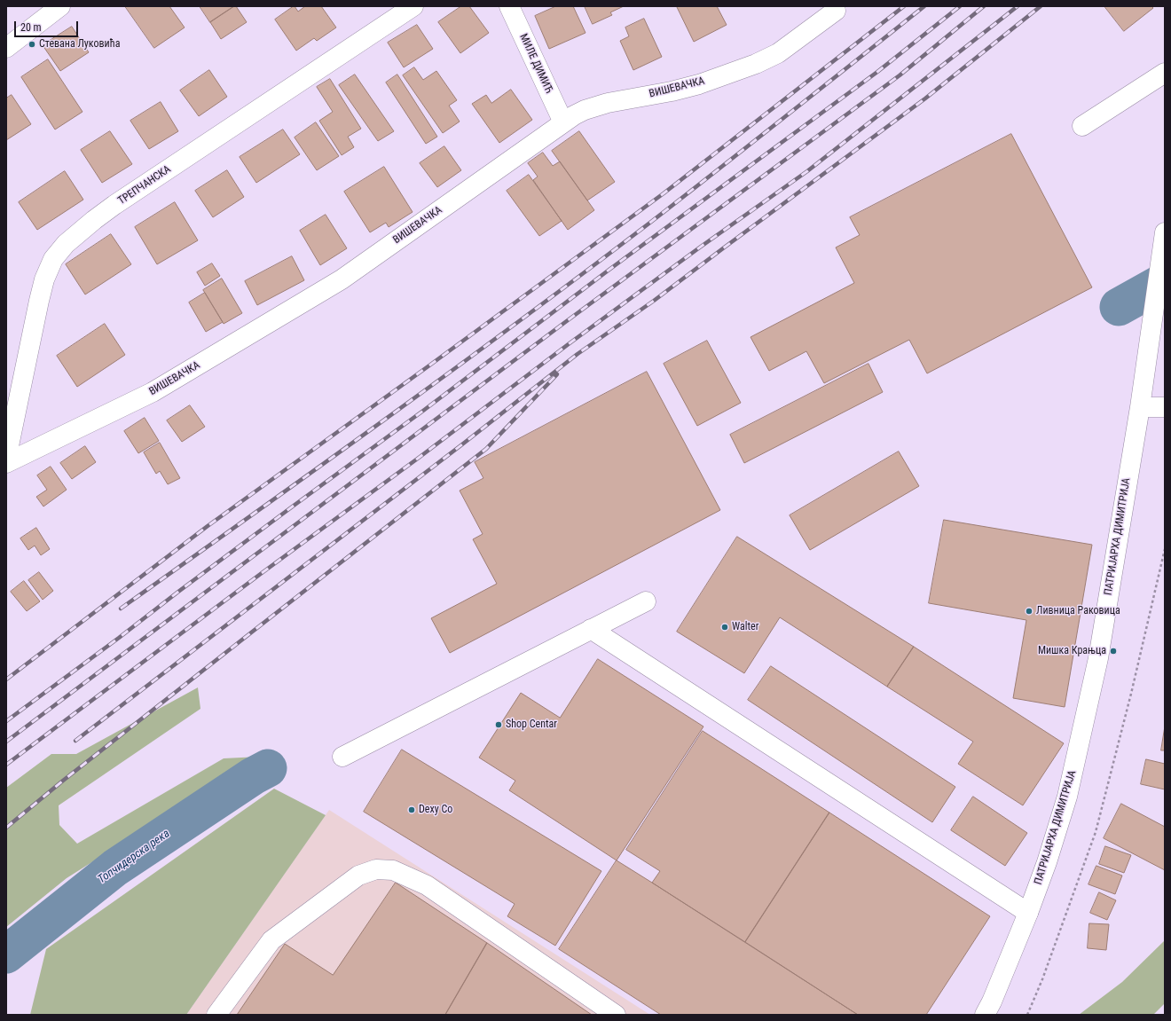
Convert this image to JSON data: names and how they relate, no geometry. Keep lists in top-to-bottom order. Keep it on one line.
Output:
{"streets":{"street":["МИЛЕ ДИМИЋ","ВИШЕВАЧКА","ТРЕПЧАНСКА","ПАТРИЈАРХА ДИМИТРИЈА"]},"crossings":[["МИЛЕ ДИМИЋ","ВИШЕВАЧКА"]],"water":["Топчидерска река"],"places":["Стевана Луковића","Ливница Раковица","Walter","Мишка Крањца","Shop Centar","Dexy Co"],"scale_bar":"20 m"}
